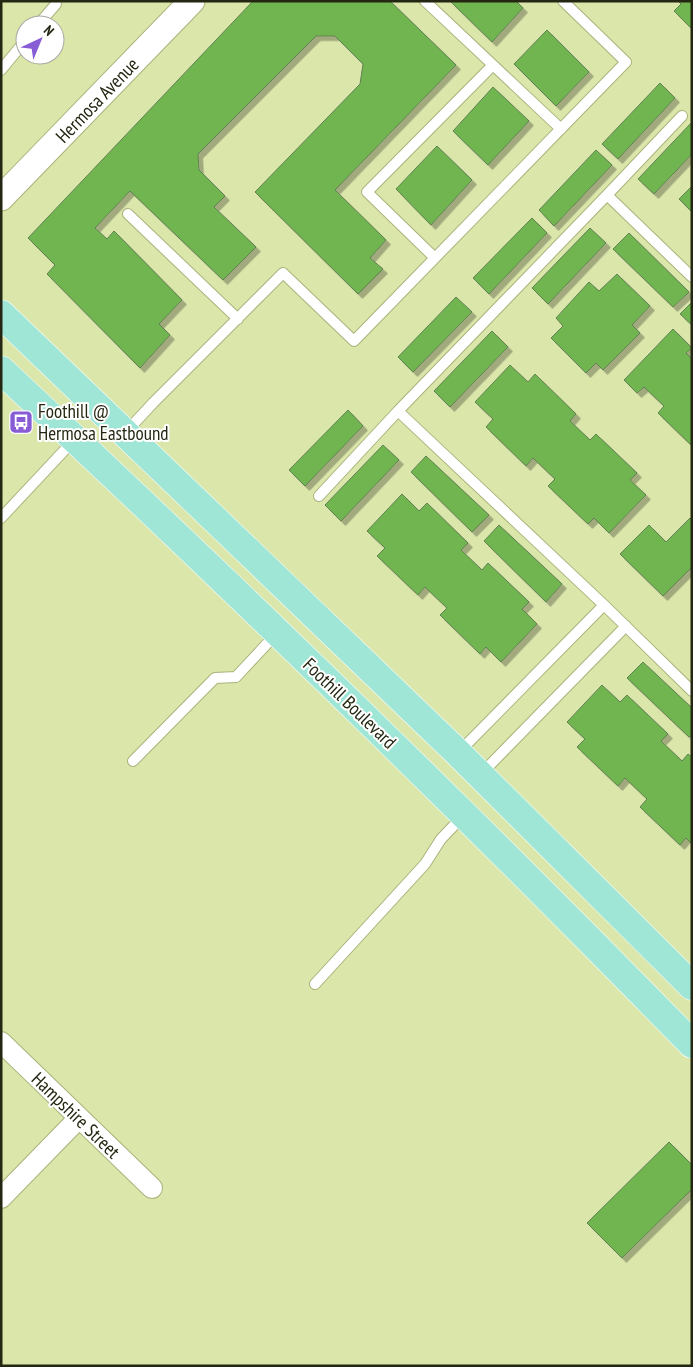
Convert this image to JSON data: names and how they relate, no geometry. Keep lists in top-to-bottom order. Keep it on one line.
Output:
{"streets":{"main road":["Foothill Boulevard"],"street":["Hermosa Avenue","Hampshire Street"]},"places":{"bus stop":["Foothill @ Hermosa Eastbound"]},"north":"top right"}
